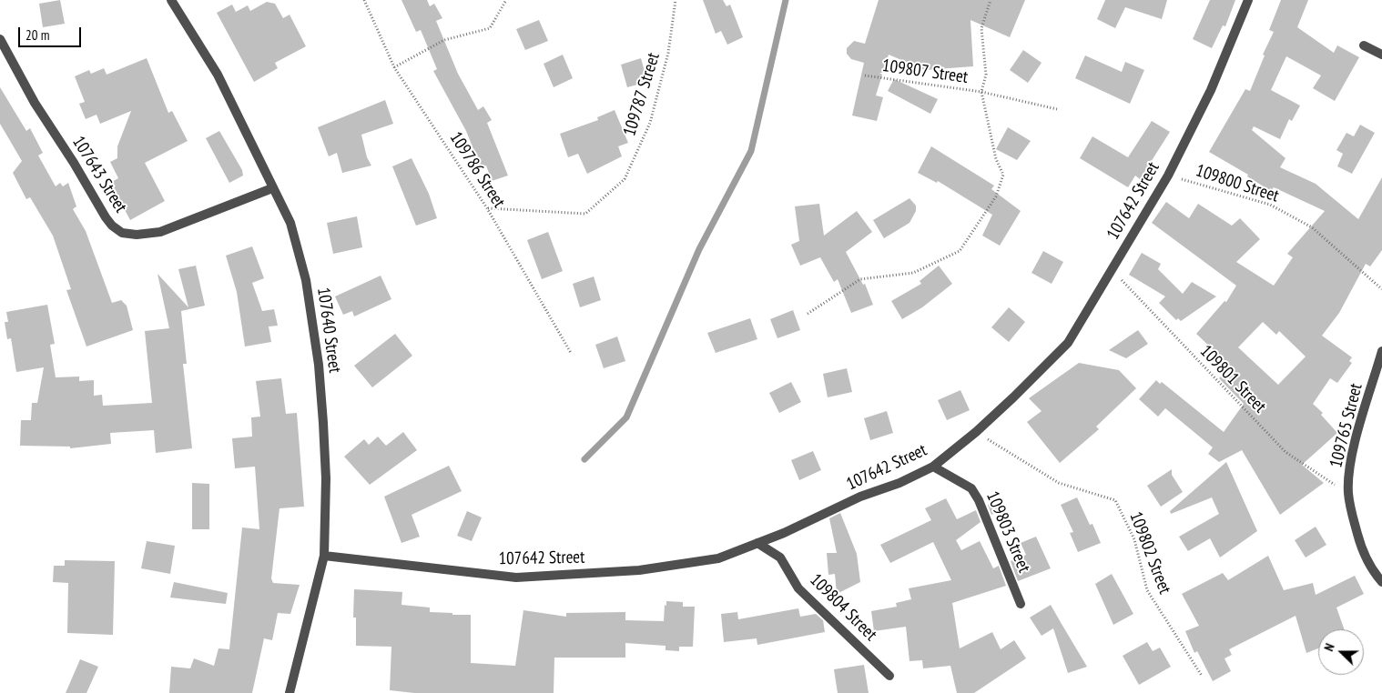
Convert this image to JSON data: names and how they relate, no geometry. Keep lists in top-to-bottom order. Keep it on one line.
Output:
{"streets":{"street":["107643 Street","107642 Street","107640 Street","109765 Street","109803 Street","109804 Street"],"path":["109807 Street","109787 Street","109786 Street","109800 Street","109801 Street","109802 Street"]},"crossings":[["109787 Street","109786 Street"],["107643 Street","107640 Street"],["109800 Street","107642 Street"],["107642 Street","107640 Street"],["107642 Street","109801 Street"],["107642 Street","109803 Street"],["107642 Street","109802 Street"],["107642 Street","109804 Street"],["109801 Street","109765 Street"]],"scale_bar":"20 m","north":"left"}
